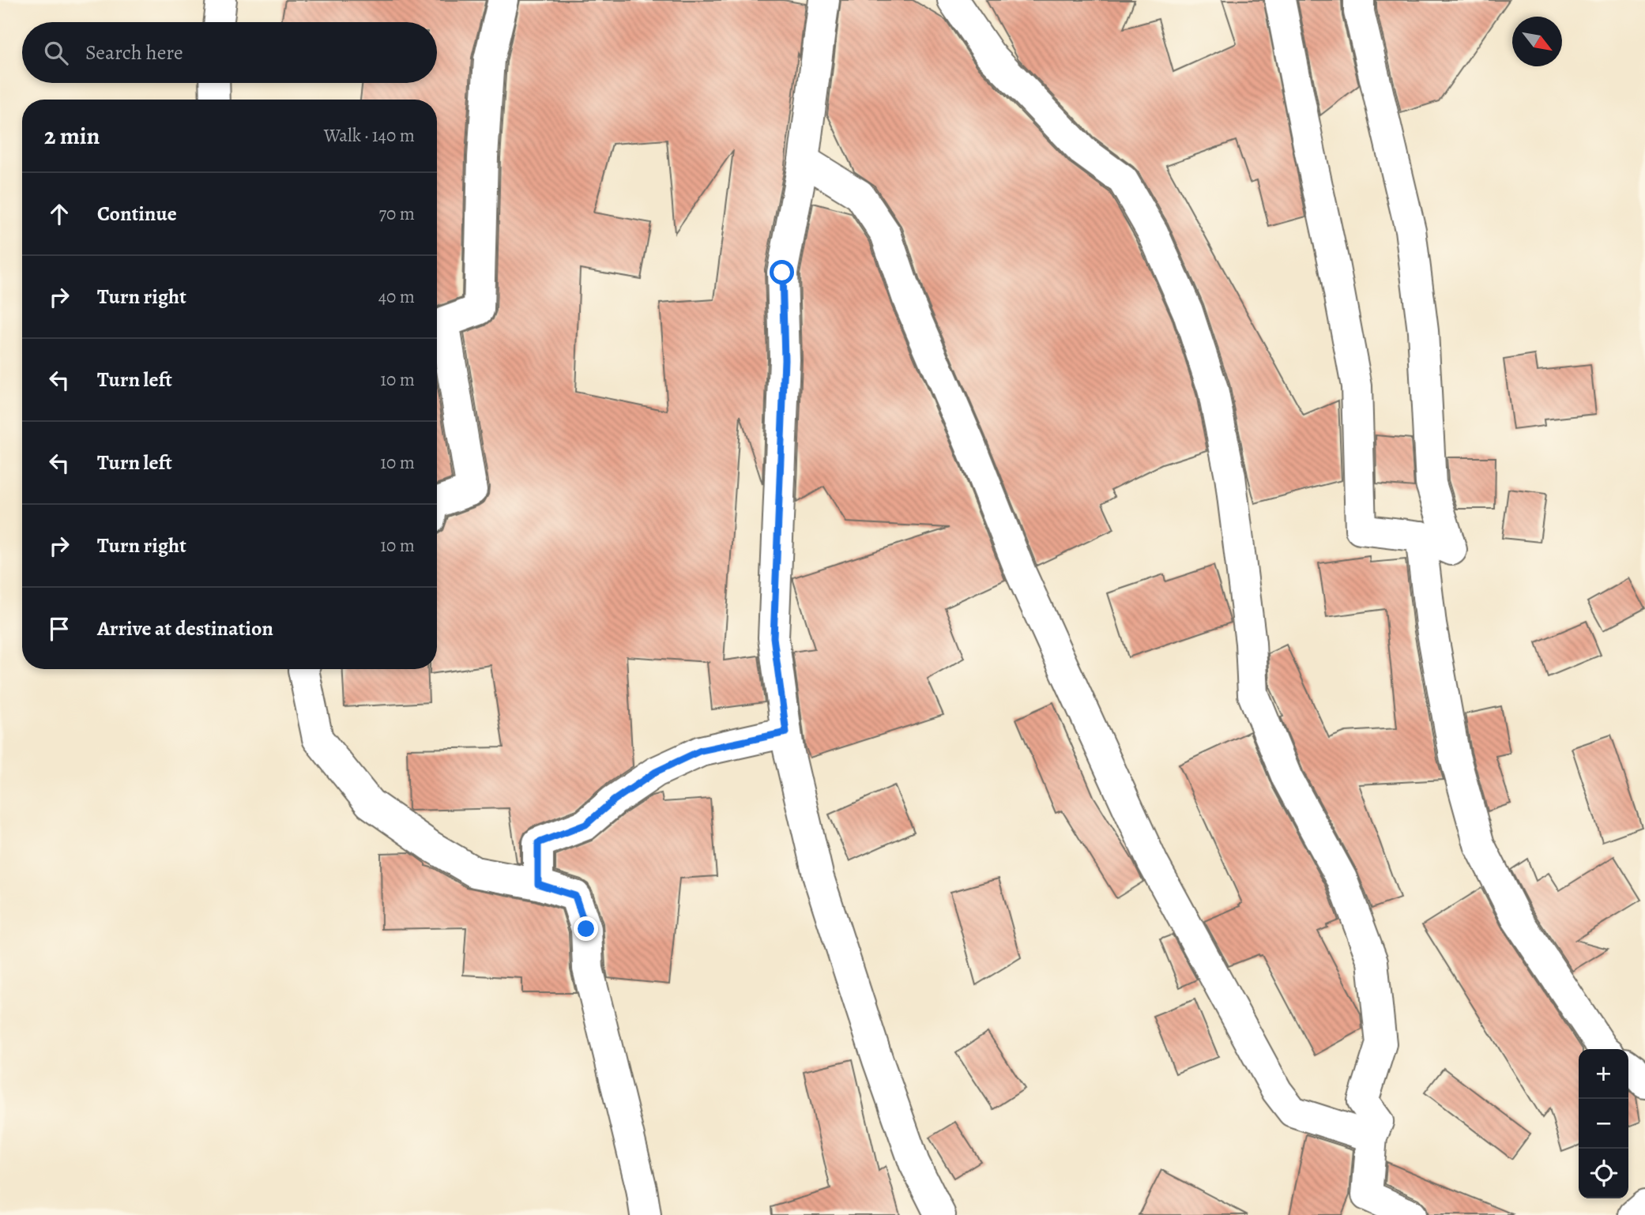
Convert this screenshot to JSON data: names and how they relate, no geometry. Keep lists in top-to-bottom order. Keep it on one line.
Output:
{"north":"bottom right","page":{"search":"Search here","heading":["2 min","Walk · 140 m"],"list":[["Continue","70 m"],["Turn right","40 m"],["Turn left","10 m"],["Turn left","10 m"],["Turn right","10 m"],"Arrive at destination"],"map_buttons":["+","−"]}}
